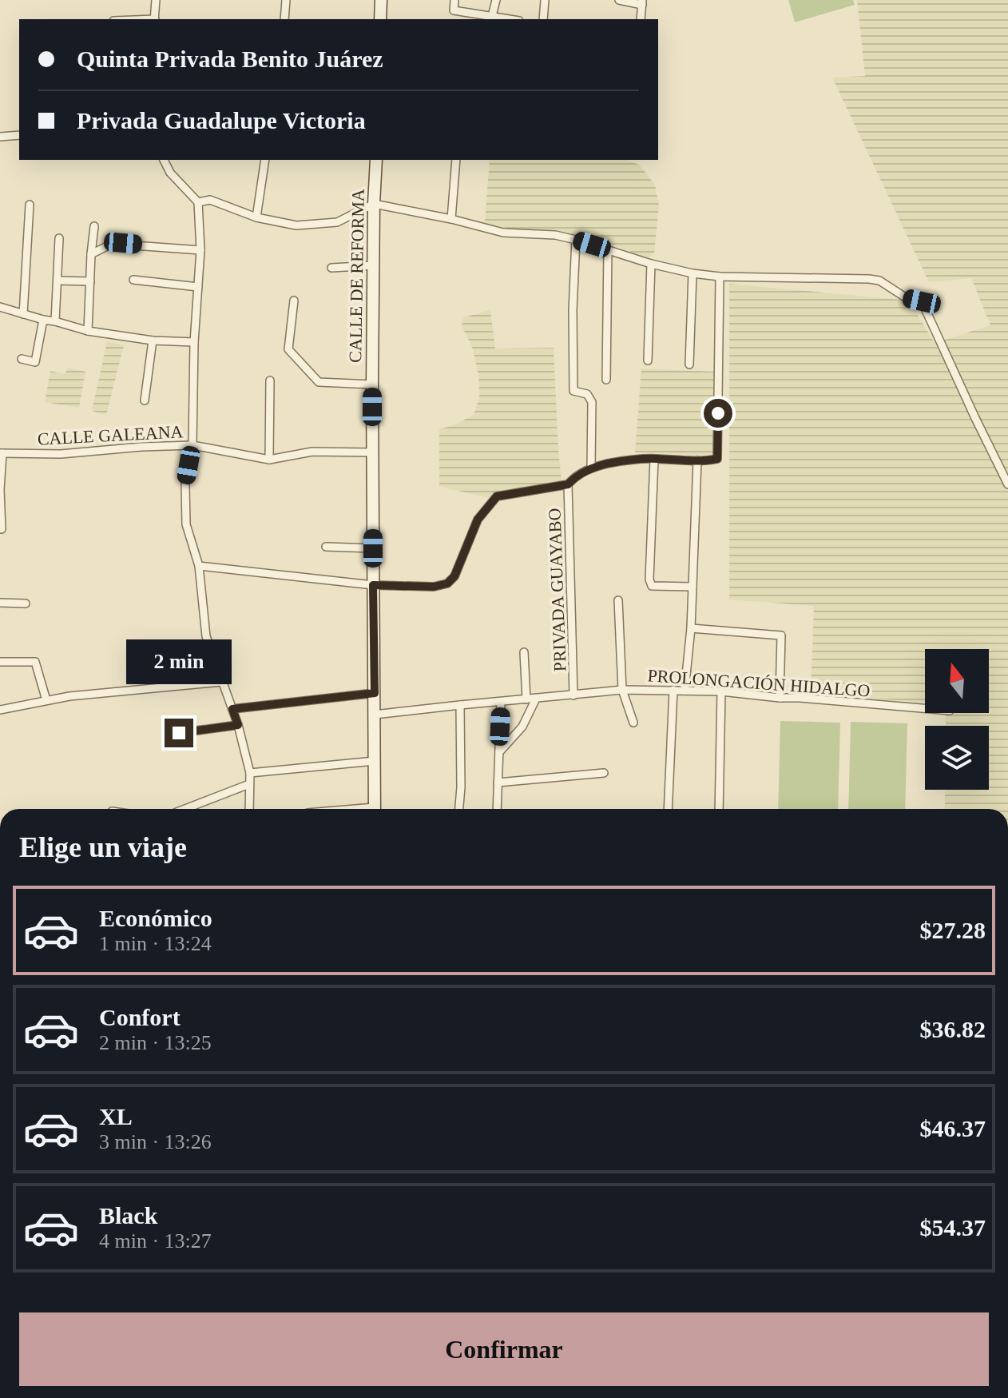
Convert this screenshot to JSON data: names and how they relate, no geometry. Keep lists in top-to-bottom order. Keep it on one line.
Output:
{"streets":{"main road":["CALLE DE REFORMA"],"street":["CALLE GALEANA","PRIVADA GUAYABO","PROLONGACIÓN HIDALGO"]},"crossings":[["CALLE DE REFORMA","CALLE GALEANA"],["CALLE DE REFORMA","PROLONGACIÓN HIDALGO"],["PRIVADA GUAYABO","PROLONGACIÓN HIDALGO"]],"north":"top","page":{"banner":["Quinta Privada Benito Juárez","Privada Guadalupe Victoria"],"bubble":"2 min","heading":"Elige un viaje","list":[{"name":"Económico","note":"1 min · 13:24","value":"$27.28"},{"name":"Confort","note":"2 min · 13:25","value":"$36.82"},{"name":"XL","note":"3 min · 13:26","value":"$46.37"},{"name":"Black","note":"4 min · 13:27","value":"$54.37"}],"buttons":"Confirmar"}}
